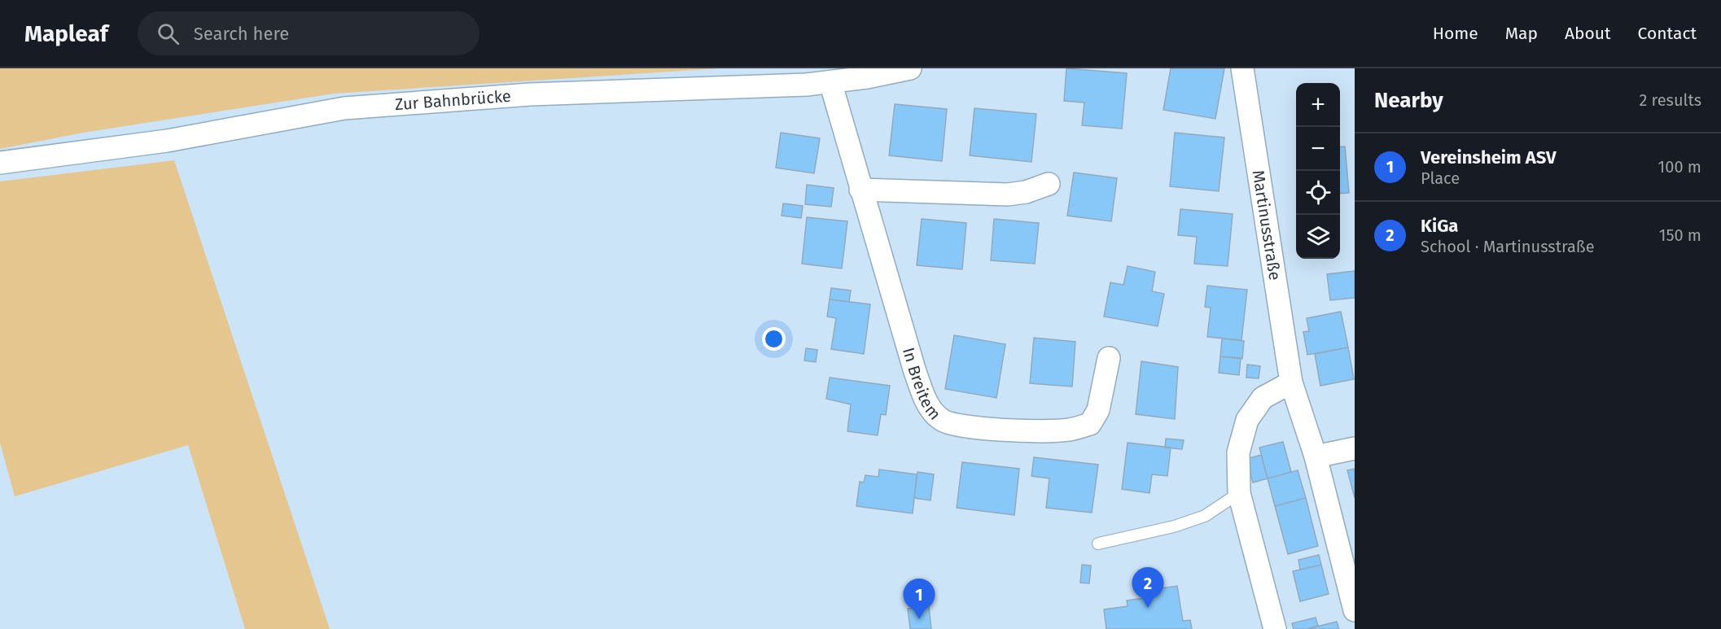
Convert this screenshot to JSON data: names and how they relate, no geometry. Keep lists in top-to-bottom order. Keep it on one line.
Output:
{"streets":{"street":["Zur Bahnbrücke","Martinusstraße","In Breitem"]},"crossings":[["Zur Bahnbrücke","In Breitem"]],"page":{"header":"Mapleaf","search":"Search here","nav":["Home","Map","About","Contact"],"heading":["Nearby","2 results"],"map_buttons":["+","−"],"list":[{"mark":"1","name":"Vereinsheim ASV","note":"Place","value":"100 m"},{"mark":"2","name":"KiGa","note":"School · Martinusstraße","value":"150 m"}],"pins":["2","1"]}}
